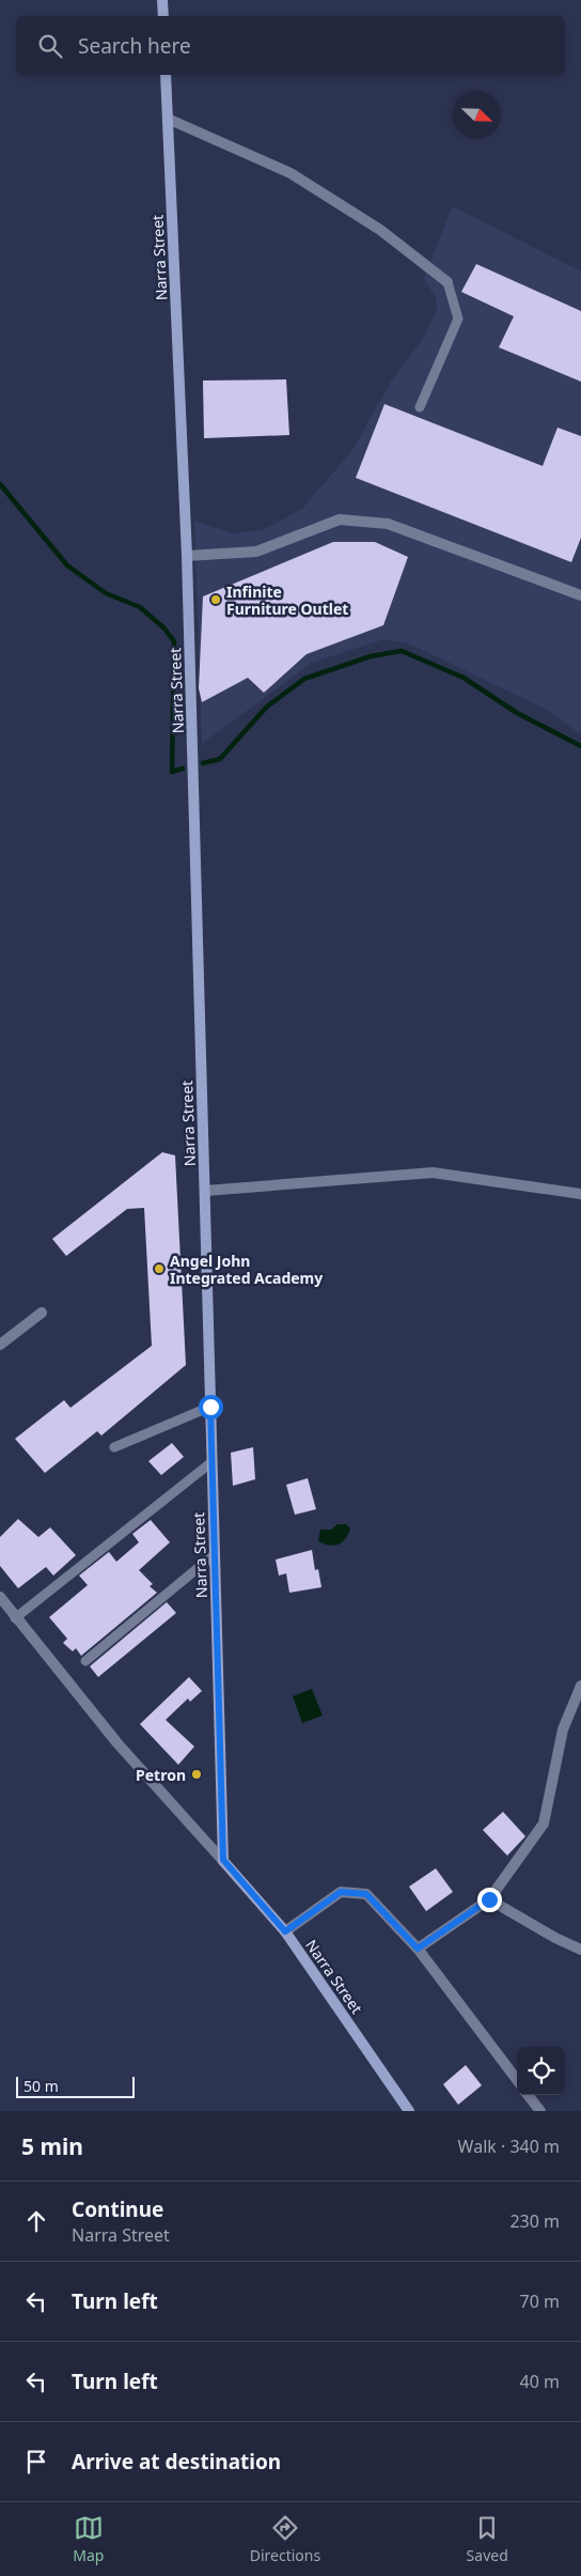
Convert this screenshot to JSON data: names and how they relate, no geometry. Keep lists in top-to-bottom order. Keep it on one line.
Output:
{"streets":{"main road":["Narra Street"]},"places":["Infinite Furniture Outlet","Angel John Integrated Academy","Petron"],"scale_bar":"50 m","north":"bottom right","page":{"search":"Search here","scale":"50 m","heading":["5 min","Walk · 340 m"],"list":[["Continue","Narra Street","230 m"],["Turn left","70 m"],["Turn left","40 m"],"Arrive at destination"],"nav":["Map","Directions","Saved"]}}
